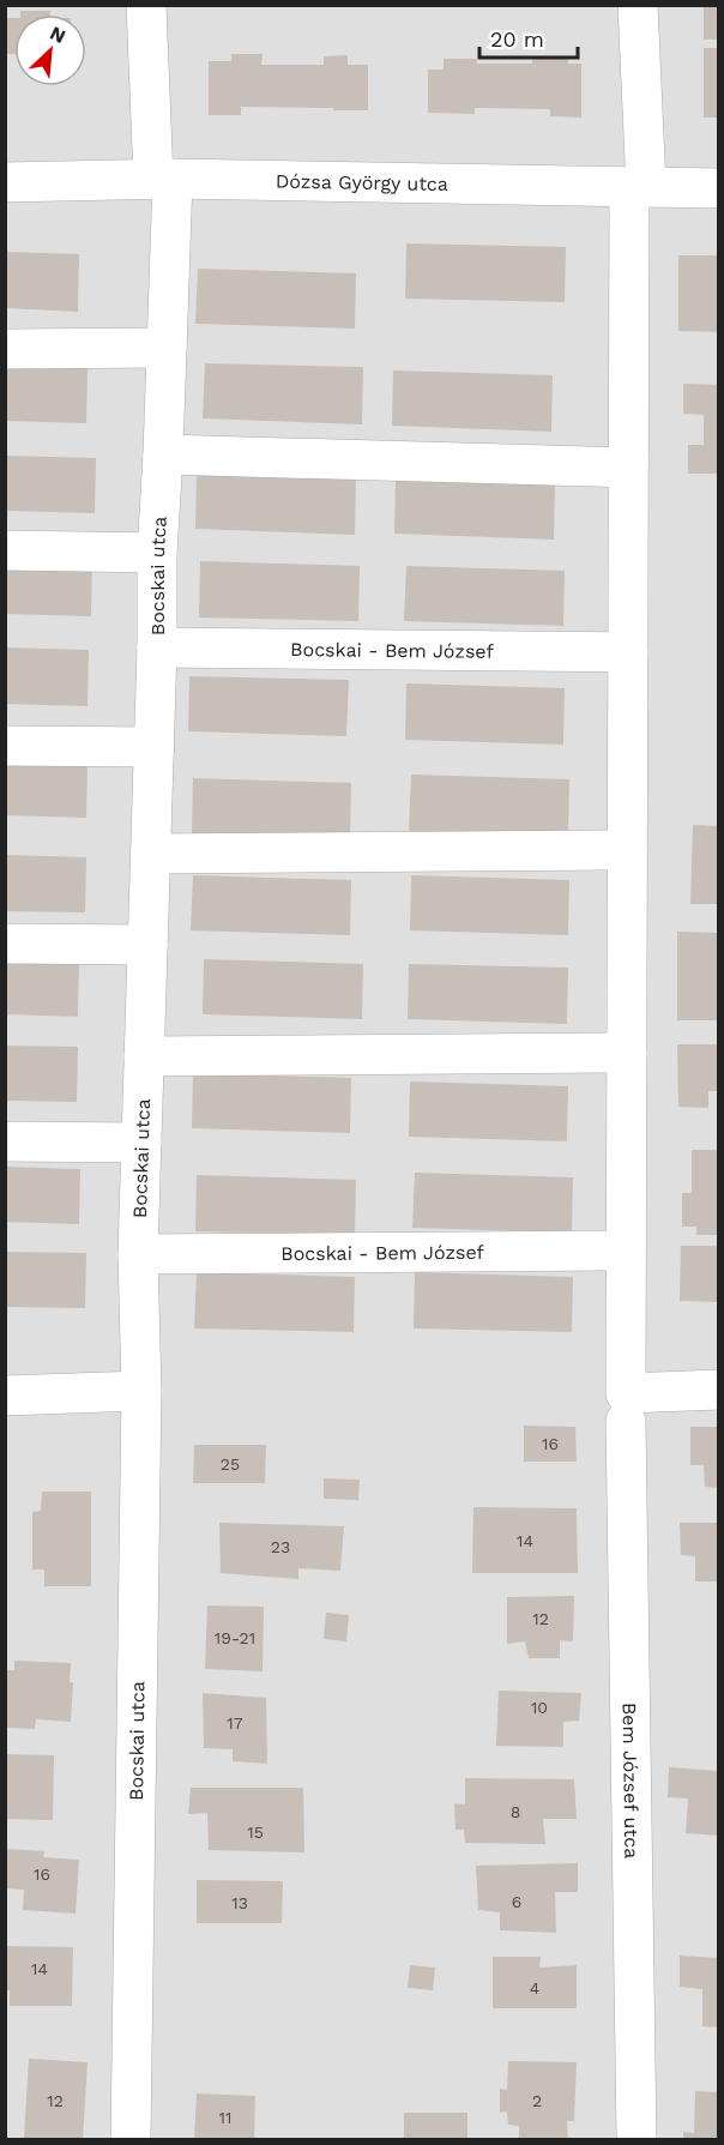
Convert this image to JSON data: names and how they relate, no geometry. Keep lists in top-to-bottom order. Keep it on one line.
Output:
{"streets":{"street":["Dózsa György utca","Bocskai utca","Bocskai - Bem József","Bem József utca"]},"crossings":[["Dózsa György utca","Bocskai utca"],["Dózsa György utca","Bem József utca"],["Bocskai utca","Bocskai - Bem József"],["Bocskai - Bem József","Bem József utca"]],"house_numbers":["16","25","14","23","12","19-21","10","17","8","15","16","6","13","14","4","12","2","11"],"scale_bar":"20 m","north":"top right"}
